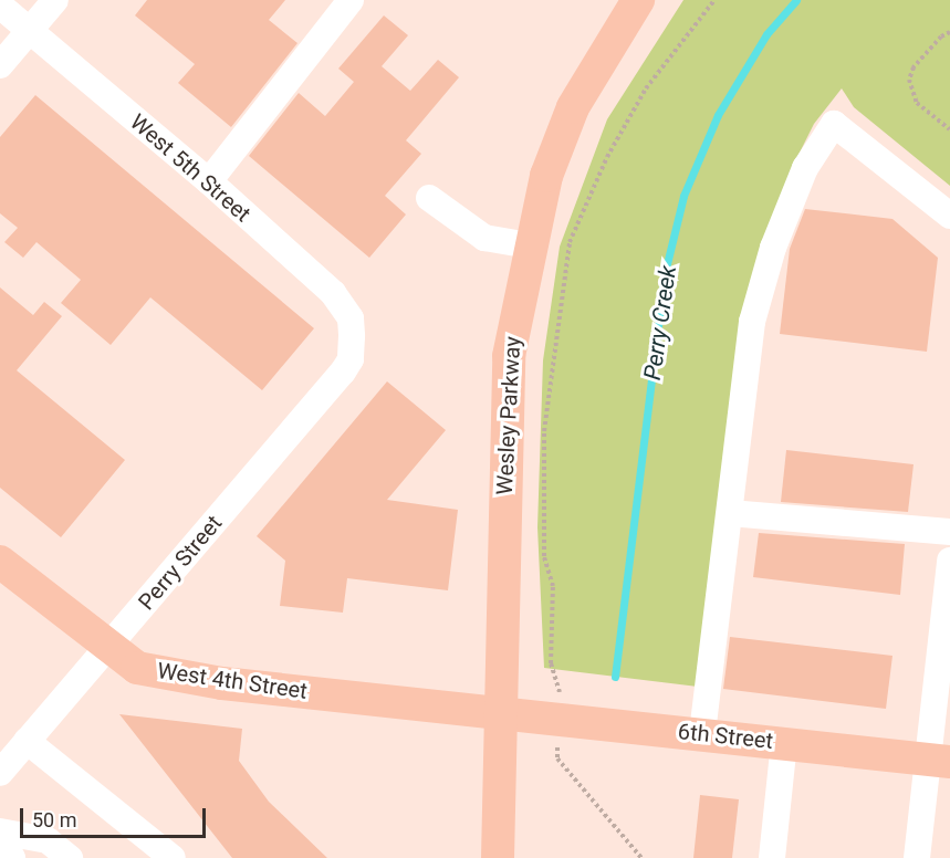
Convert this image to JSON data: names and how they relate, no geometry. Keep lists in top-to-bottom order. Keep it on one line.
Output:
{"streets":{"main road":["Wesley Parkway","West 4th Street","6th Street"],"street":["West 5th Street","Perry Street"]},"crossings":[["West 5th Street","Perry Street"],["Wesley Parkway","West 4th Street"],["Wesley Parkway","6th Street"],["Perry Street","West 4th Street"],["West 4th Street","6th Street"]],"water":["Perry Creek"],"scale_bar":"50 m"}
